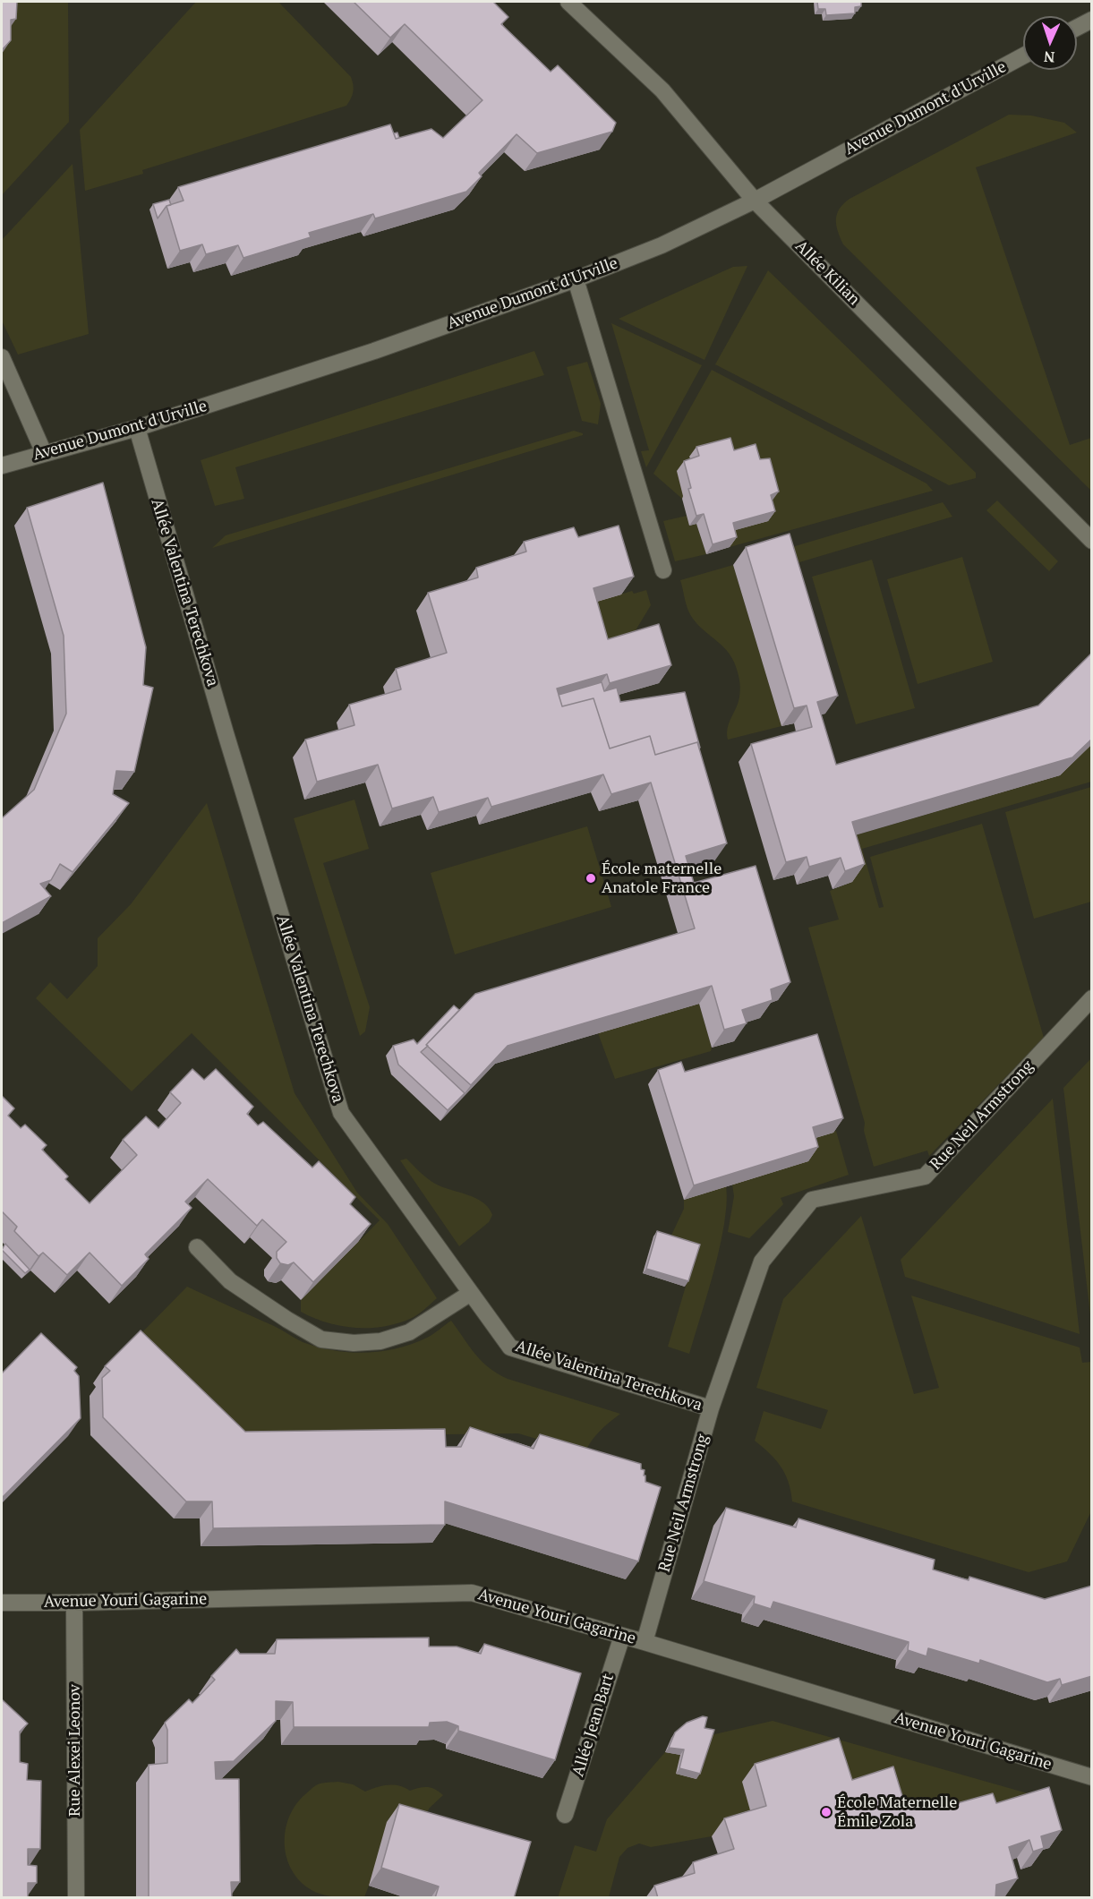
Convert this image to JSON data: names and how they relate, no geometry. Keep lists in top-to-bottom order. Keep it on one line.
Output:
{"streets":{"street":["Avenue Dumont d'Urville","Allée Kilian","Allée Valentina Terechkova","Rue Neil Armstrong","Avenue Youri Gagarine","Allée Jean Bart","Rue Alexei Leonov"]},"crossings":[["Avenue Dumont d'Urville","Allée Kilian"],["Avenue Dumont d'Urville","Allée Valentina Terechkova"],["Allée Valentina Terechkova","Rue Neil Armstrong"],["Rue Neil Armstrong","Avenue Youri Gagarine"],["Avenue Youri Gagarine","Allée Jean Bart"],["Avenue Youri Gagarine","Rue Alexei Leonov"]],"places":["École maternelle Anatole France","École Maternelle Émile Zola"],"north":"bottom"}
